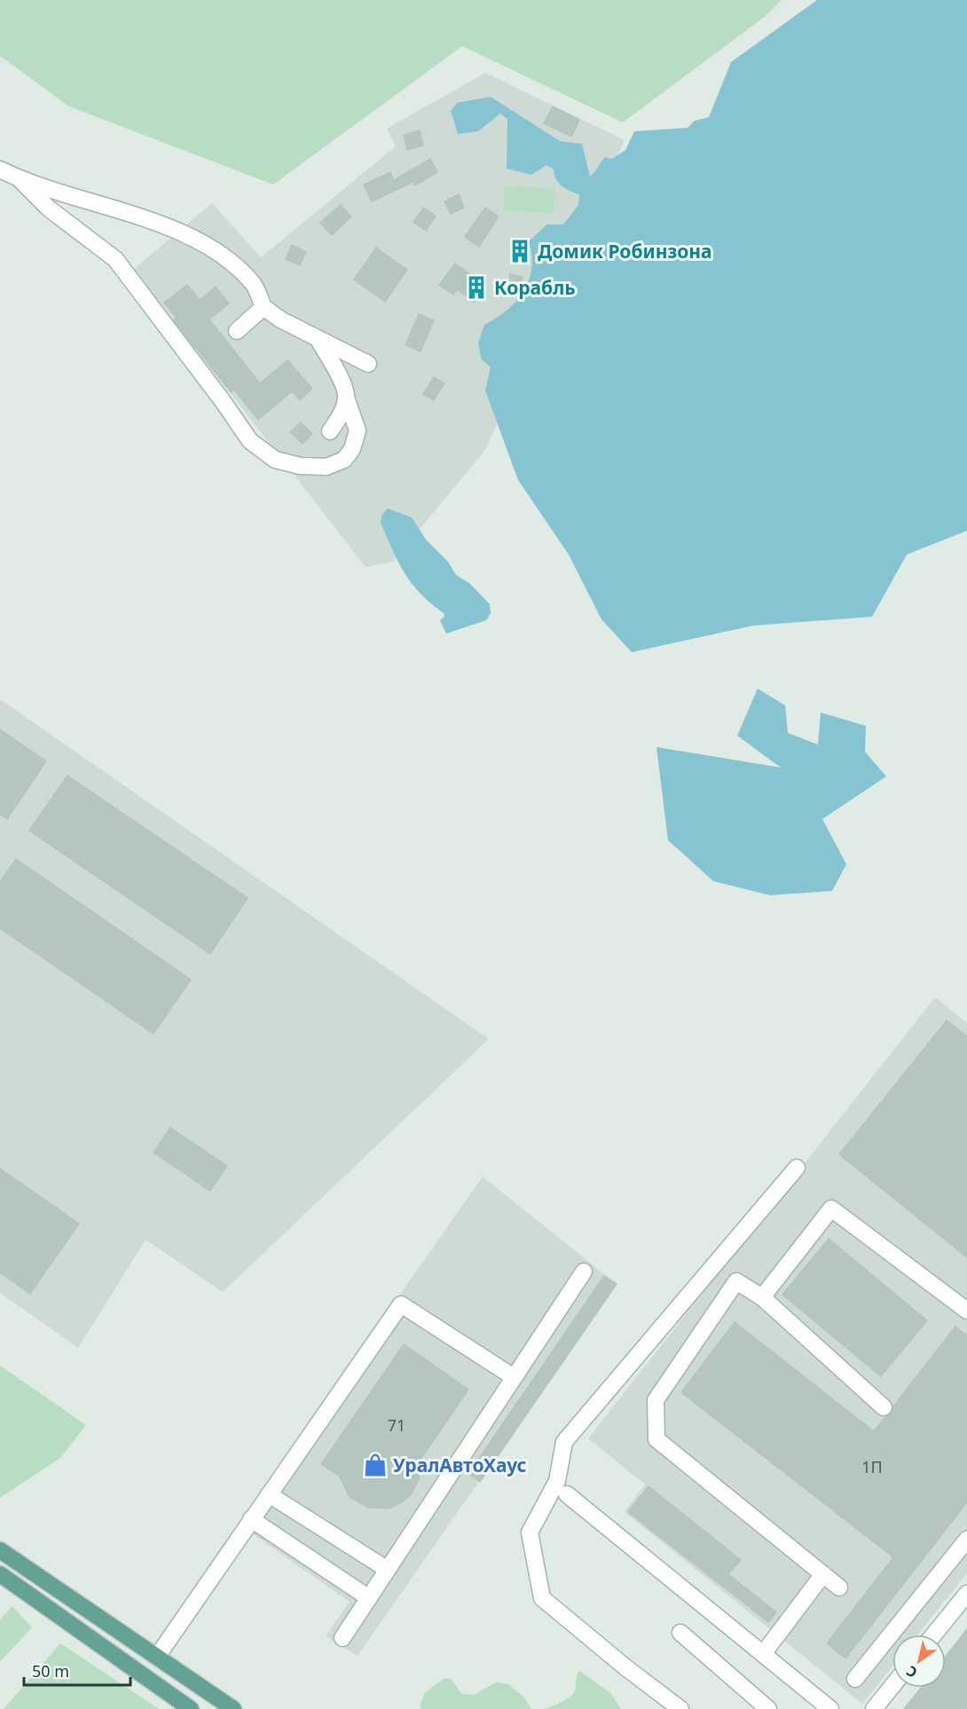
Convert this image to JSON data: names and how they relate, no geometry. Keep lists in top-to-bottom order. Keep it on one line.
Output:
{"places":{"building":["Домик Робинзона","Корабль"],"shop":["УралАвтоХаус"]},"house_numbers":["71","1П"],"scale_bar":"50 m","north":"bottom left"}
